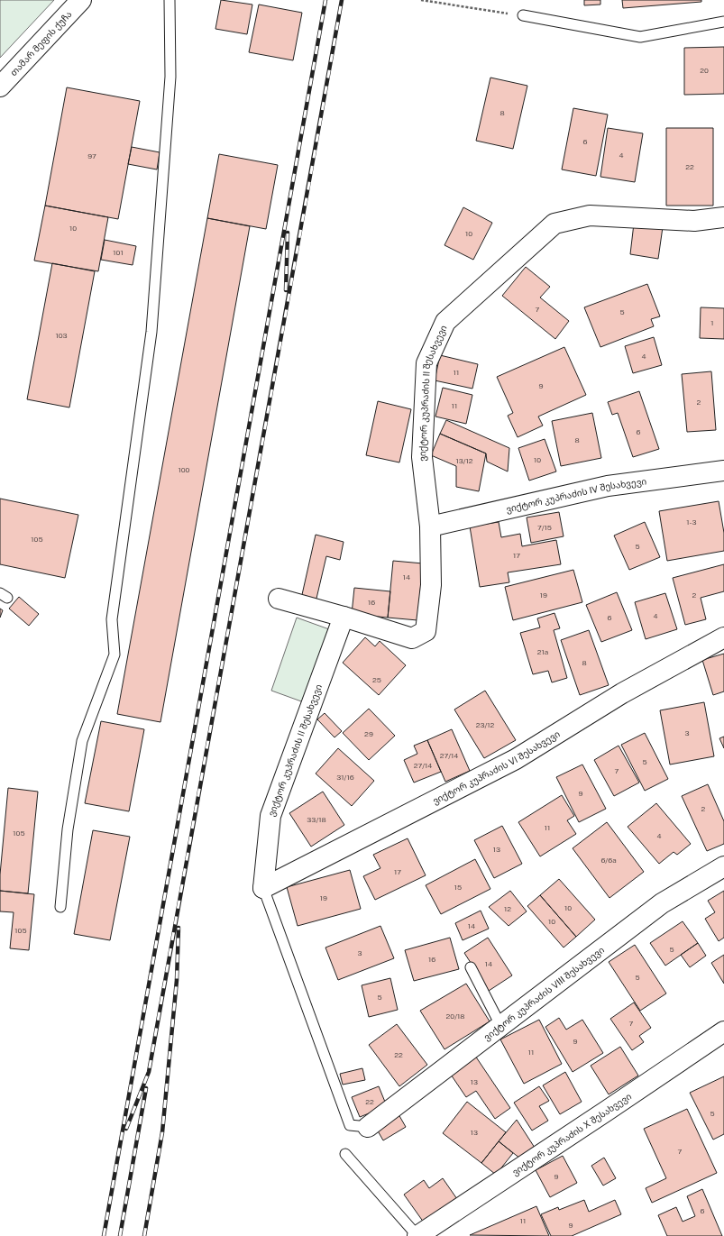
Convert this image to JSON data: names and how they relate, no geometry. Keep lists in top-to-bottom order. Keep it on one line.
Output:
{"streets":{"street":["თამარ მეფის ქუჩა","ვიქტორ კუპრაძის II შესახვევი","ვიქტორ კუპრაძის IV შესახვევი","ვიქტორ კუპრაძის VI შესახვევი","ვიქტორ კუპრაძის VIII შესახვევი","ვიქტორ კუპრაძის X შესახვევი"]},"crossings":[["ვიქტორ კუპრაძის II შესახვევი","ვიქტორ კუპრაძის IV შესახვევი"],["ვიქტორ კუპრაძის II შესახვევი","ვიქტორ კუპრაძის VI შესახვევი"]],"house_numbers":["20","8","6","4","97","22","10","10","101","7","5","1","103","4","11","9","2","11","6","8","10","13/12","100","1-3","7/15","105","5","17","14","19","2","16","4","6","21a","8","25","23/12","3","29","27/14","5","27/14","7","31/16","9","2","33/18","11","105","4","13","6/6a","17","15","19","10","12","10","14","105","5","3","16","14","5","5","20/18","7","9","11","22","13","22","5","13","7","9","6","11","9"]}
